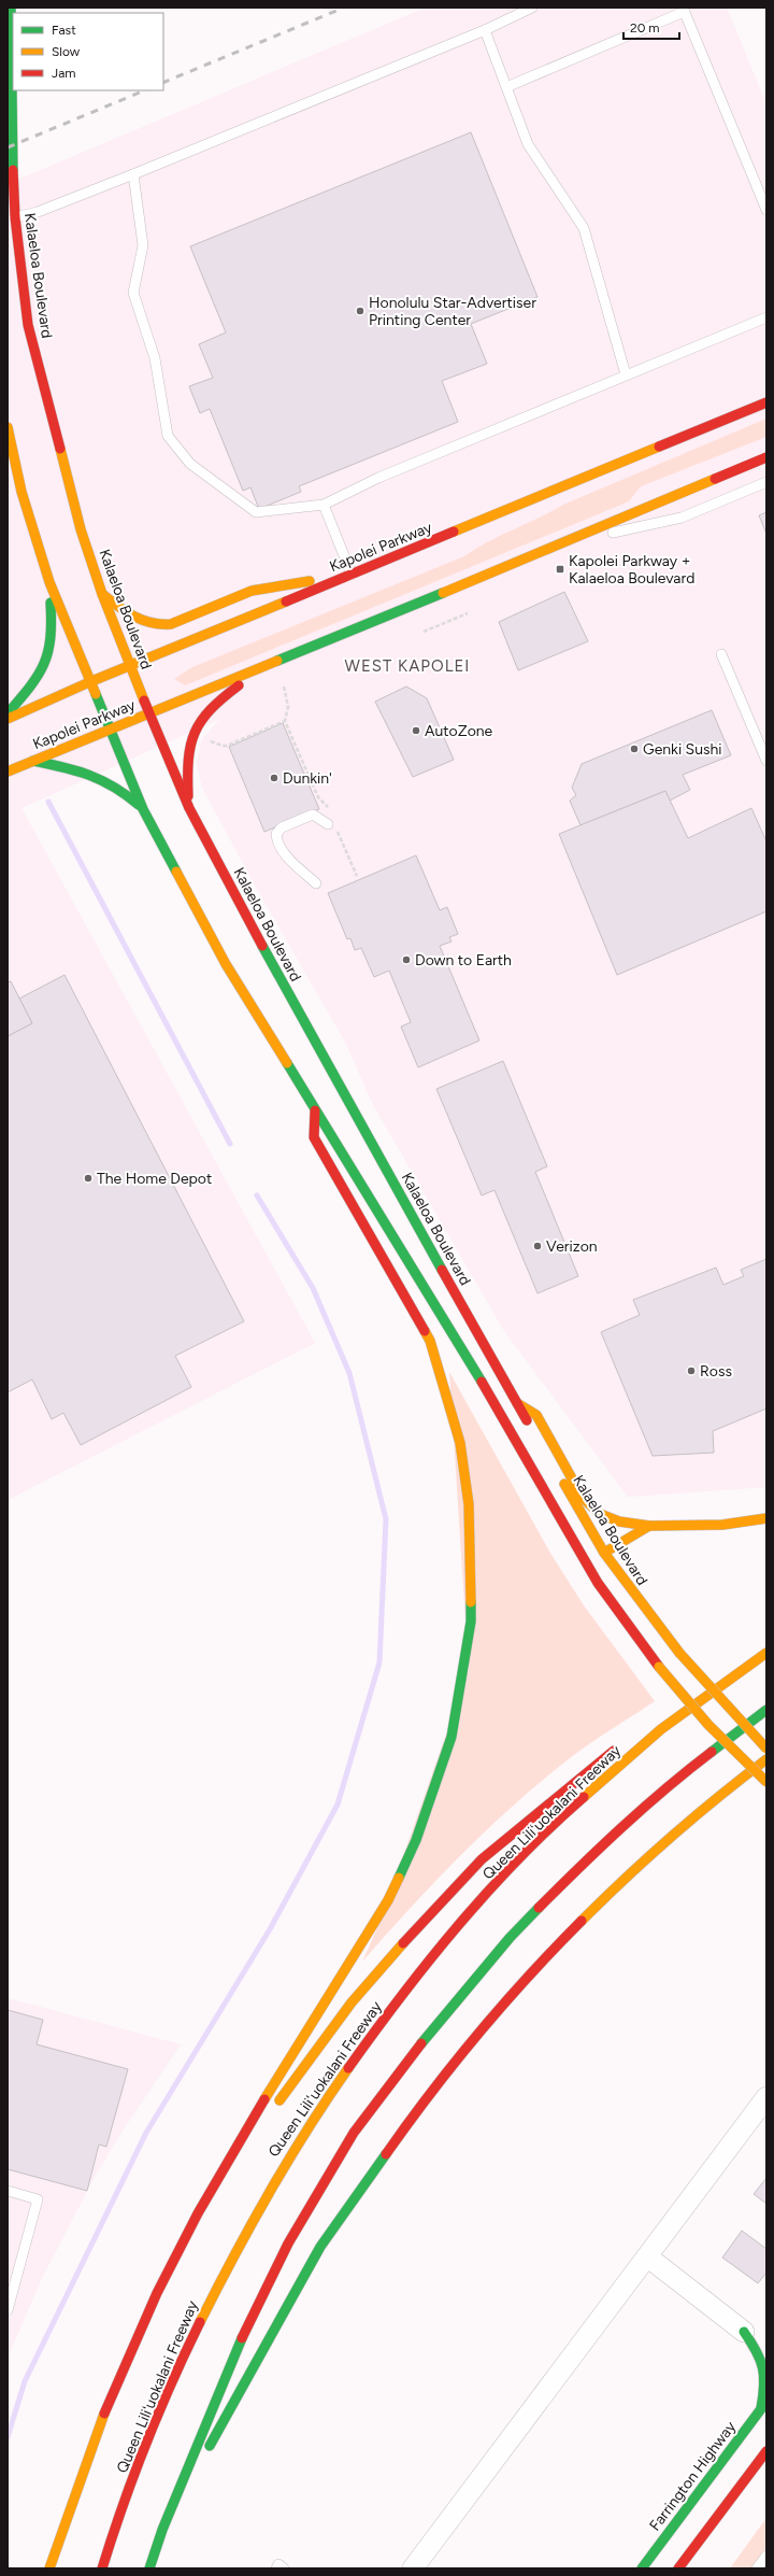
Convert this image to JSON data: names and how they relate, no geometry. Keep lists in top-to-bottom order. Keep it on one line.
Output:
{"streets":{"main road":["Kalaeloa Boulevard","Kapolei Parkway","Queen Liliʻuokalani Freeway","Farrington Highway"]},"crossings":[["Kalaeloa Boulevard","Kapolei Parkway"]],"districts":["WEST KAPOLEI"],"places":{"other":["Honolulu Star-Advertiser Printing Center","AutoZone","Genki Sushi","Dunkin'","Down to Earth","The Home Depot","Verizon","Ross"],"transit":["Kapolei Parkway + Kalaeloa Boulevard"]},"legend":["Fast","Slow","Jam"],"scale_bar":"20 m"}
